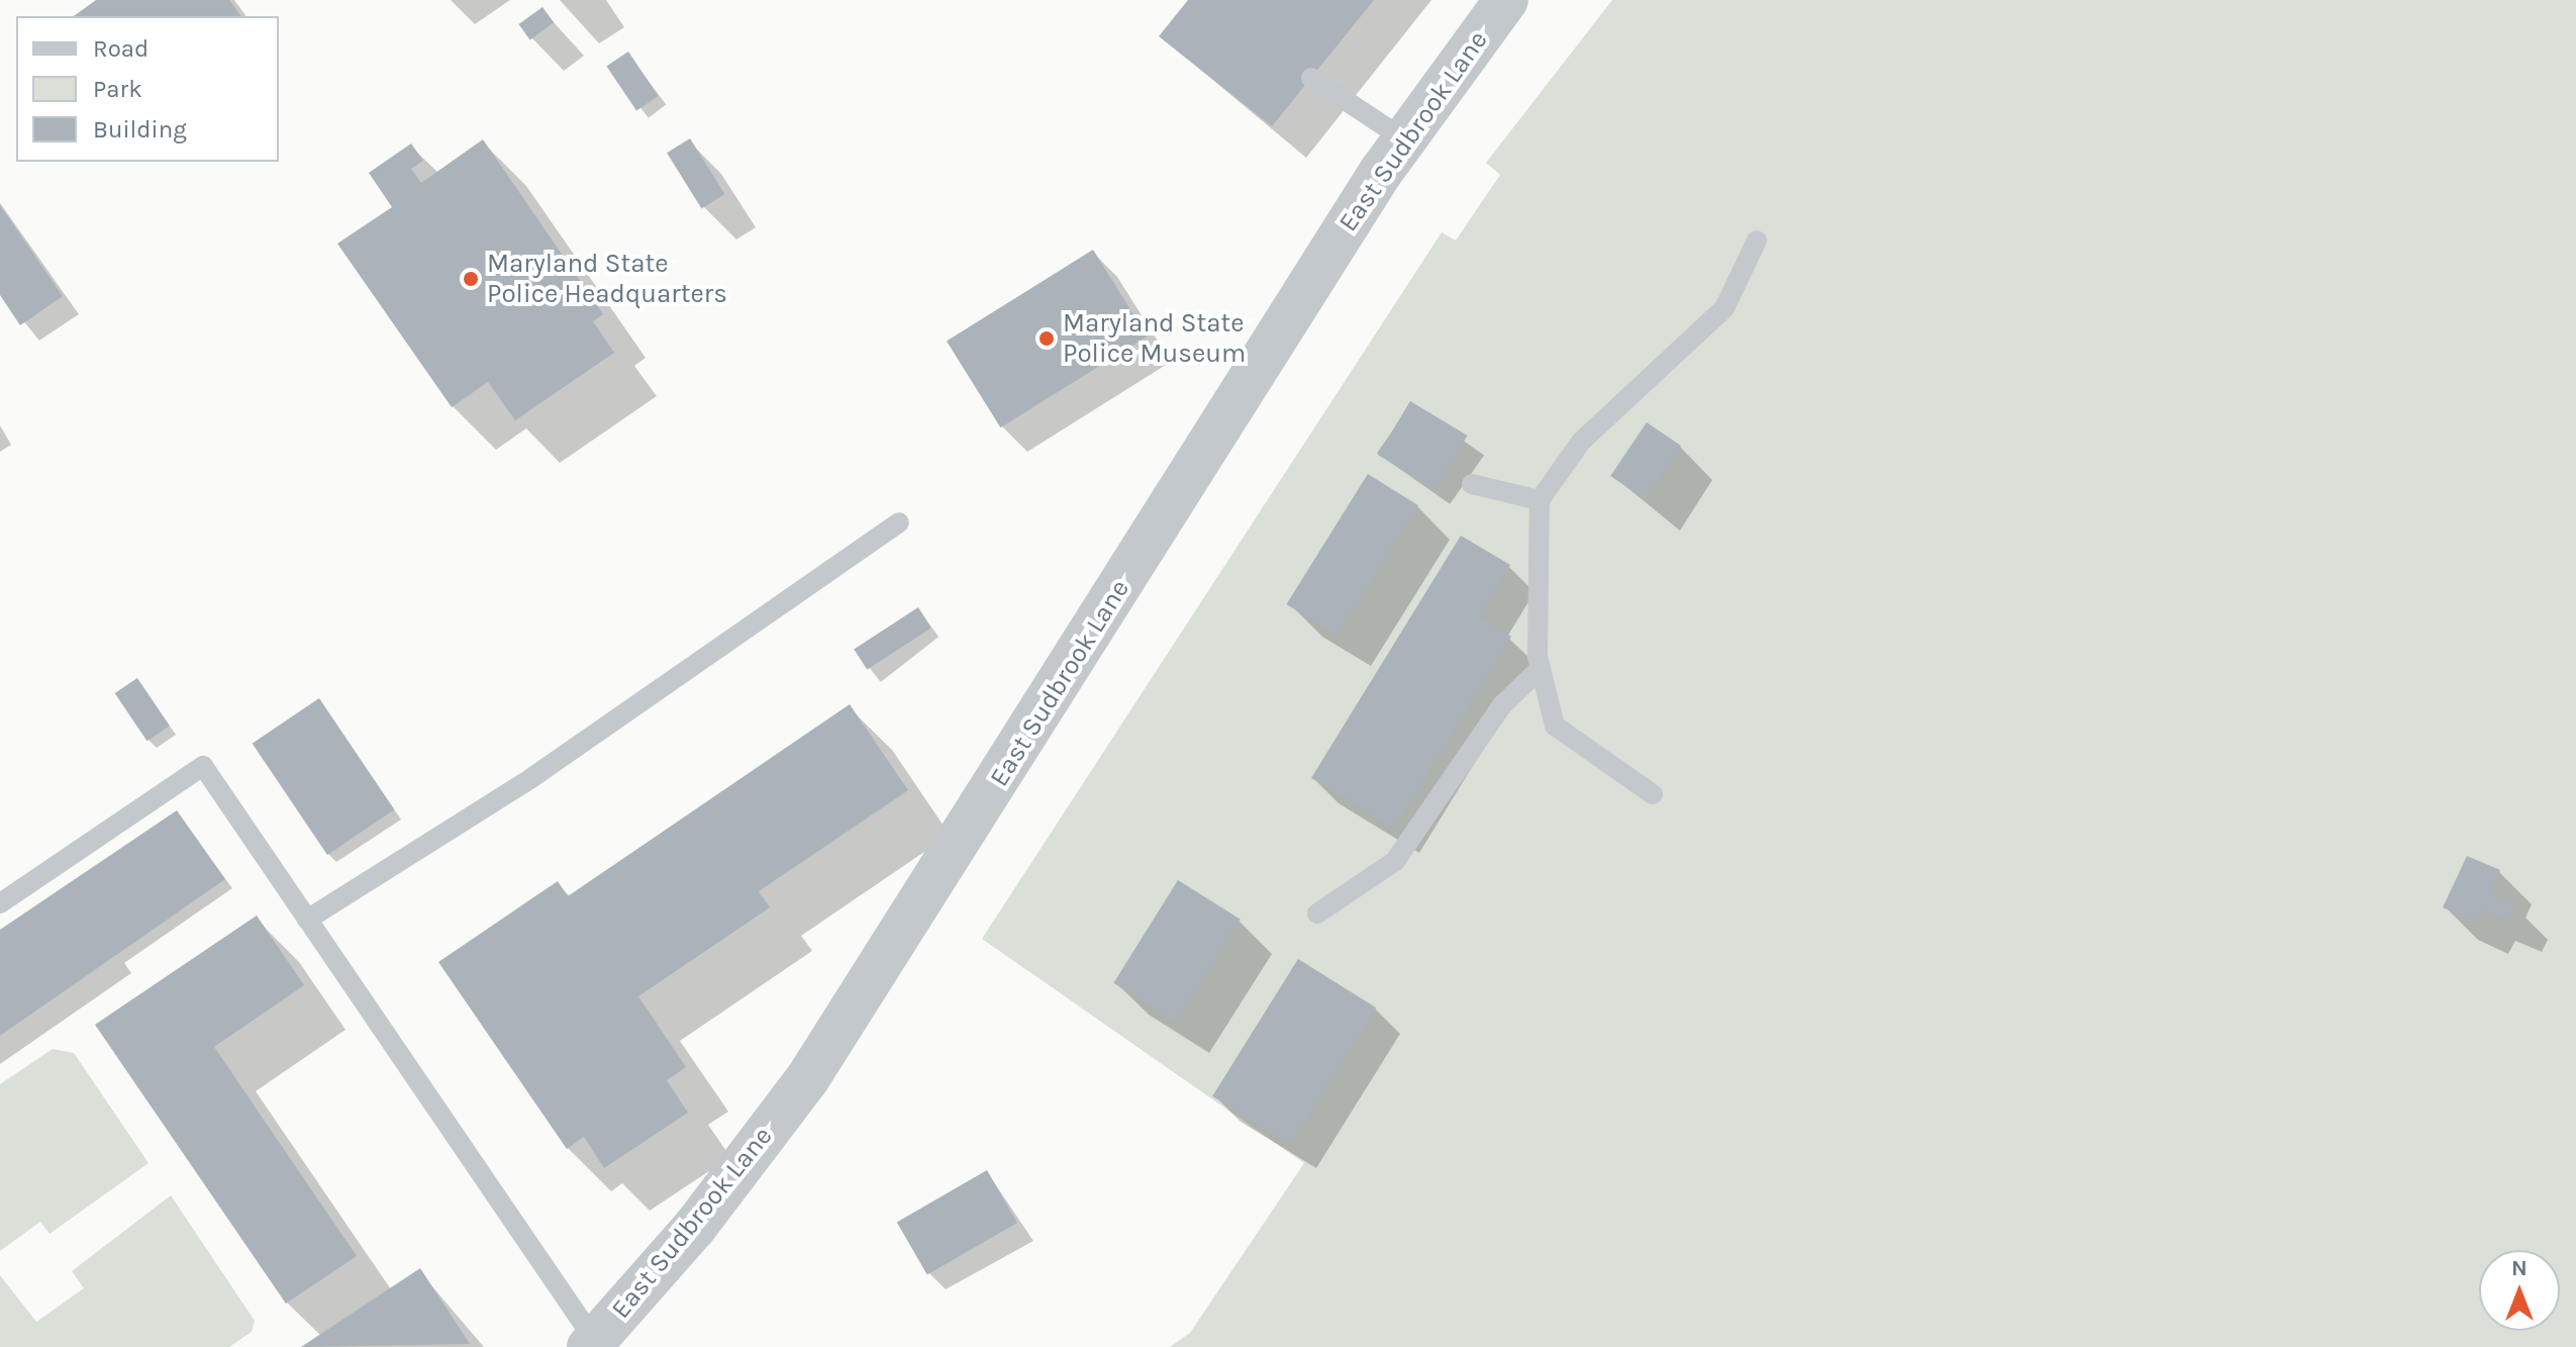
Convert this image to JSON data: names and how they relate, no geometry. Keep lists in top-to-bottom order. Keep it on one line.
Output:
{"streets":{"street":["East Sudbrook Lane"]},"places":["Maryland State Police Headquarters","Maryland State Police Museum"],"legend":["Road","Park","Building"],"north":"top"}
